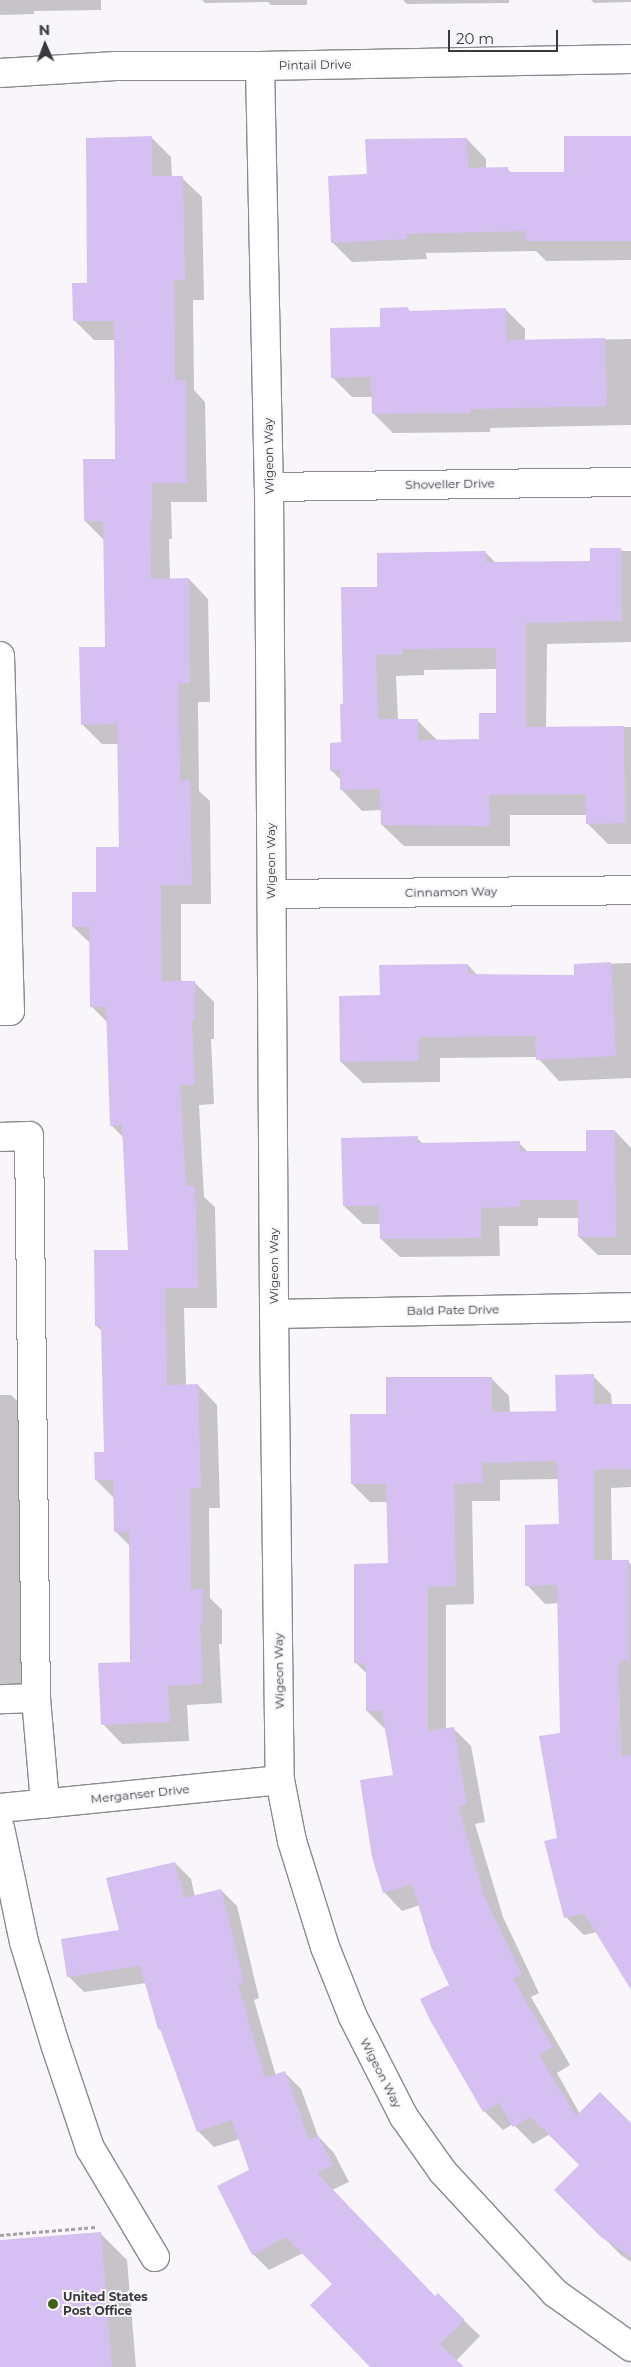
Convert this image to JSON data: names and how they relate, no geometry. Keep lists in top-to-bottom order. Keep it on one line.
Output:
{"streets":{"street":["Pintail Drive","Wigeon Way","Shoveller Drive","Cinnamon Way","Bald Pate Drive","Merganser Drive"]},"crossings":[["Pintail Drive","Wigeon Way"],["Wigeon Way","Shoveller Drive"],["Wigeon Way","Cinnamon Way"],["Wigeon Way","Bald Pate Drive"],["Wigeon Way","Merganser Drive"]],"places":["United States Post Office"],"scale_bar":"20 m","north":"top"}
